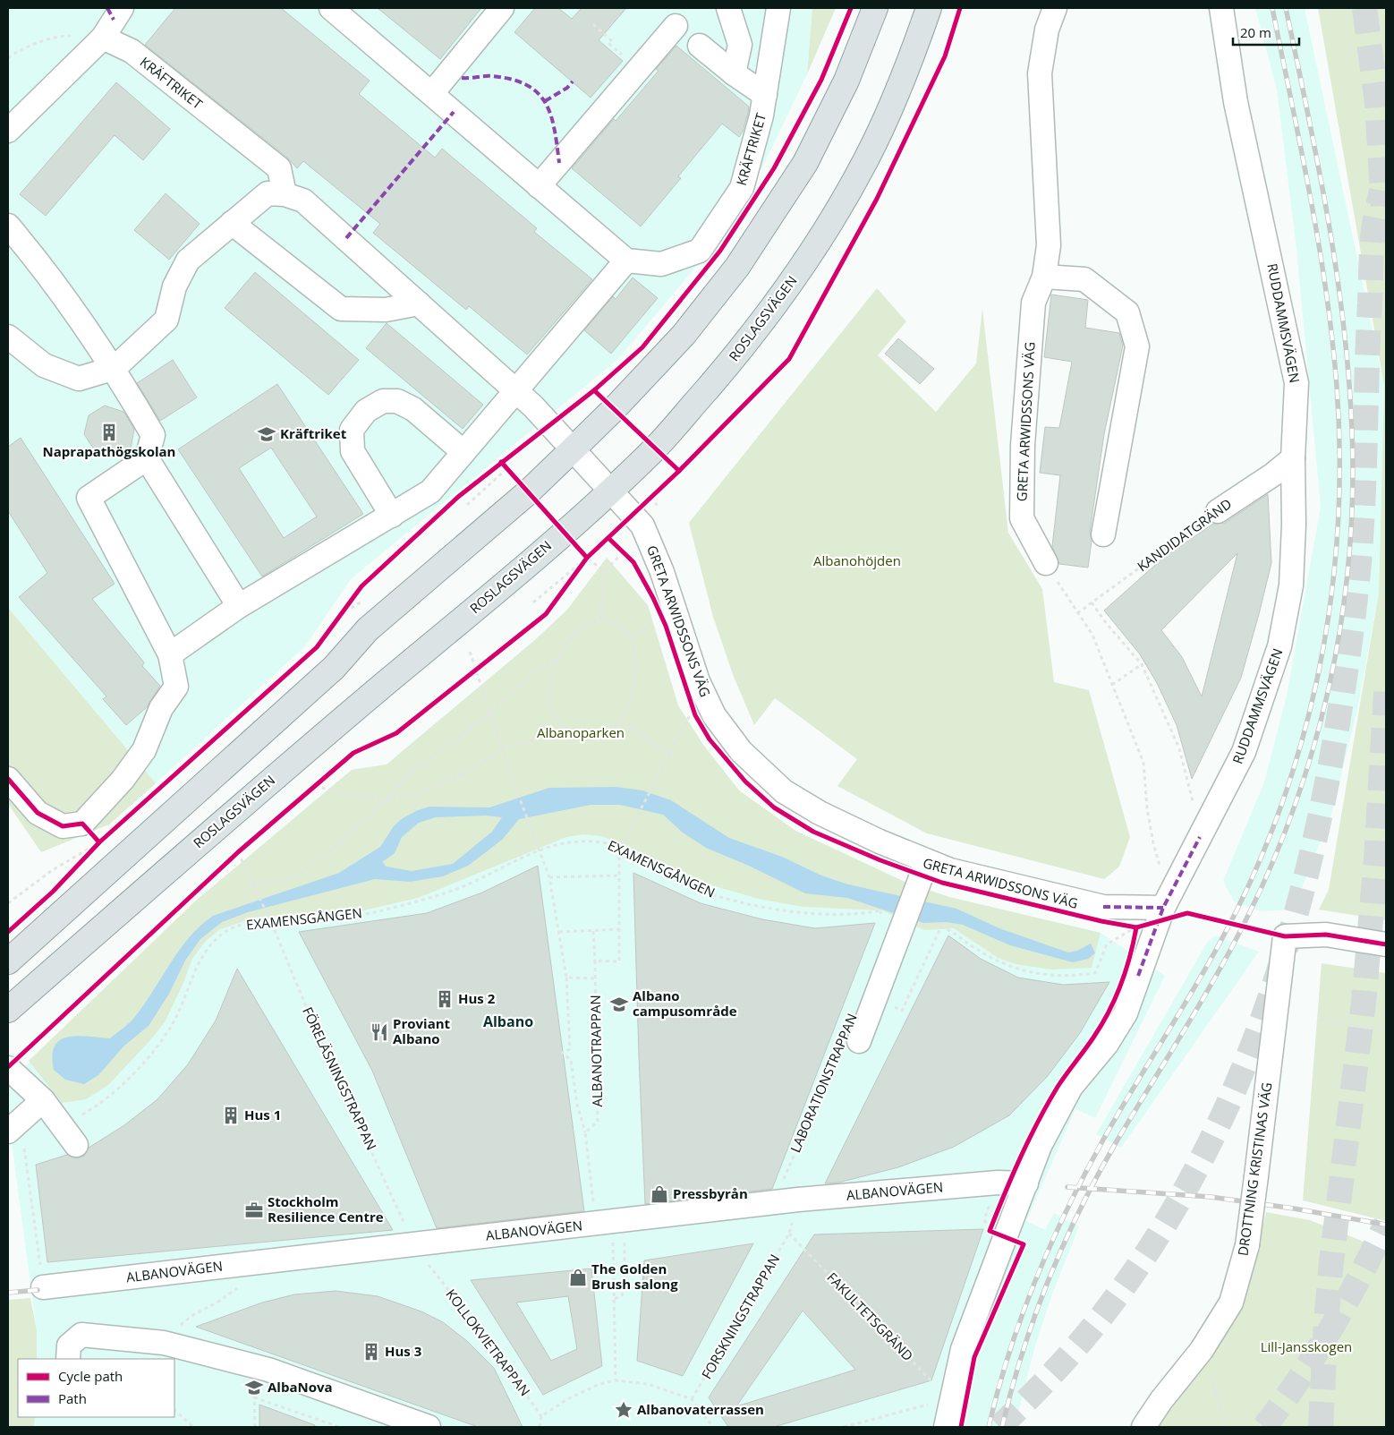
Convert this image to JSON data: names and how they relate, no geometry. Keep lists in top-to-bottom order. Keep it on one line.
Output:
{"streets":{"main road":["ROSLAGSVÄGEN"],"street":["KRÄFTRIKET","RUDDAMMSVÄGEN","GRETA ARWIDSSONS VÄG","KANDIDATGRÄND","DROTTNING KRISTINAS VÄG","ALBANOVÄGEN"],"path":["EXAMENSGÅNGEN","ALBANOTRAPPAN","FÖRELÄSNINGSTRAPPAN","LABORATIONSTRAPPAN","FORSKNINGSTRAPPAN","FAKULTETSGRÄND","KOLLOKVIETRAPPAN"]},"crossings":[["ROSLAGSVÄGEN","GRETA ARWIDSSONS VÄG"],["RUDDAMMSVÄGEN","GRETA ARWIDSSONS VÄG"],["RUDDAMMSVÄGEN","KANDIDATGRÄND"],["RUDDAMMSVÄGEN","ALBANOVÄGEN"],["RUDDAMMSVÄGEN","FAKULTETSGRÄND"],["EXAMENSGÅNGEN","FÖRELÄSNINGSTRAPPAN"],["FÖRELÄSNINGSTRAPPAN","ALBANOVÄGEN"],["FORSKNINGSTRAPPAN","FAKULTETSGRÄND"]],"districts":["Albano"],"parks":["Albanohöjden","Albanoparken","Lill-Jansskogen"],"places":{"building":["Naprapathögskolan","Hus 2","Hus 1","Hus 3"],"school or university":["Kräftriket","Albano campusområde","AlbaNova"],"restaurant":["Proviant Albano"],"shop":["Pressbyrån","The Golden Brush salong"],"office":["Stockholm Resilience Centre"],"place":["Albanovaterrassen"]},"legend":["Cycle path","Path"],"scale_bar":"20 m"}
